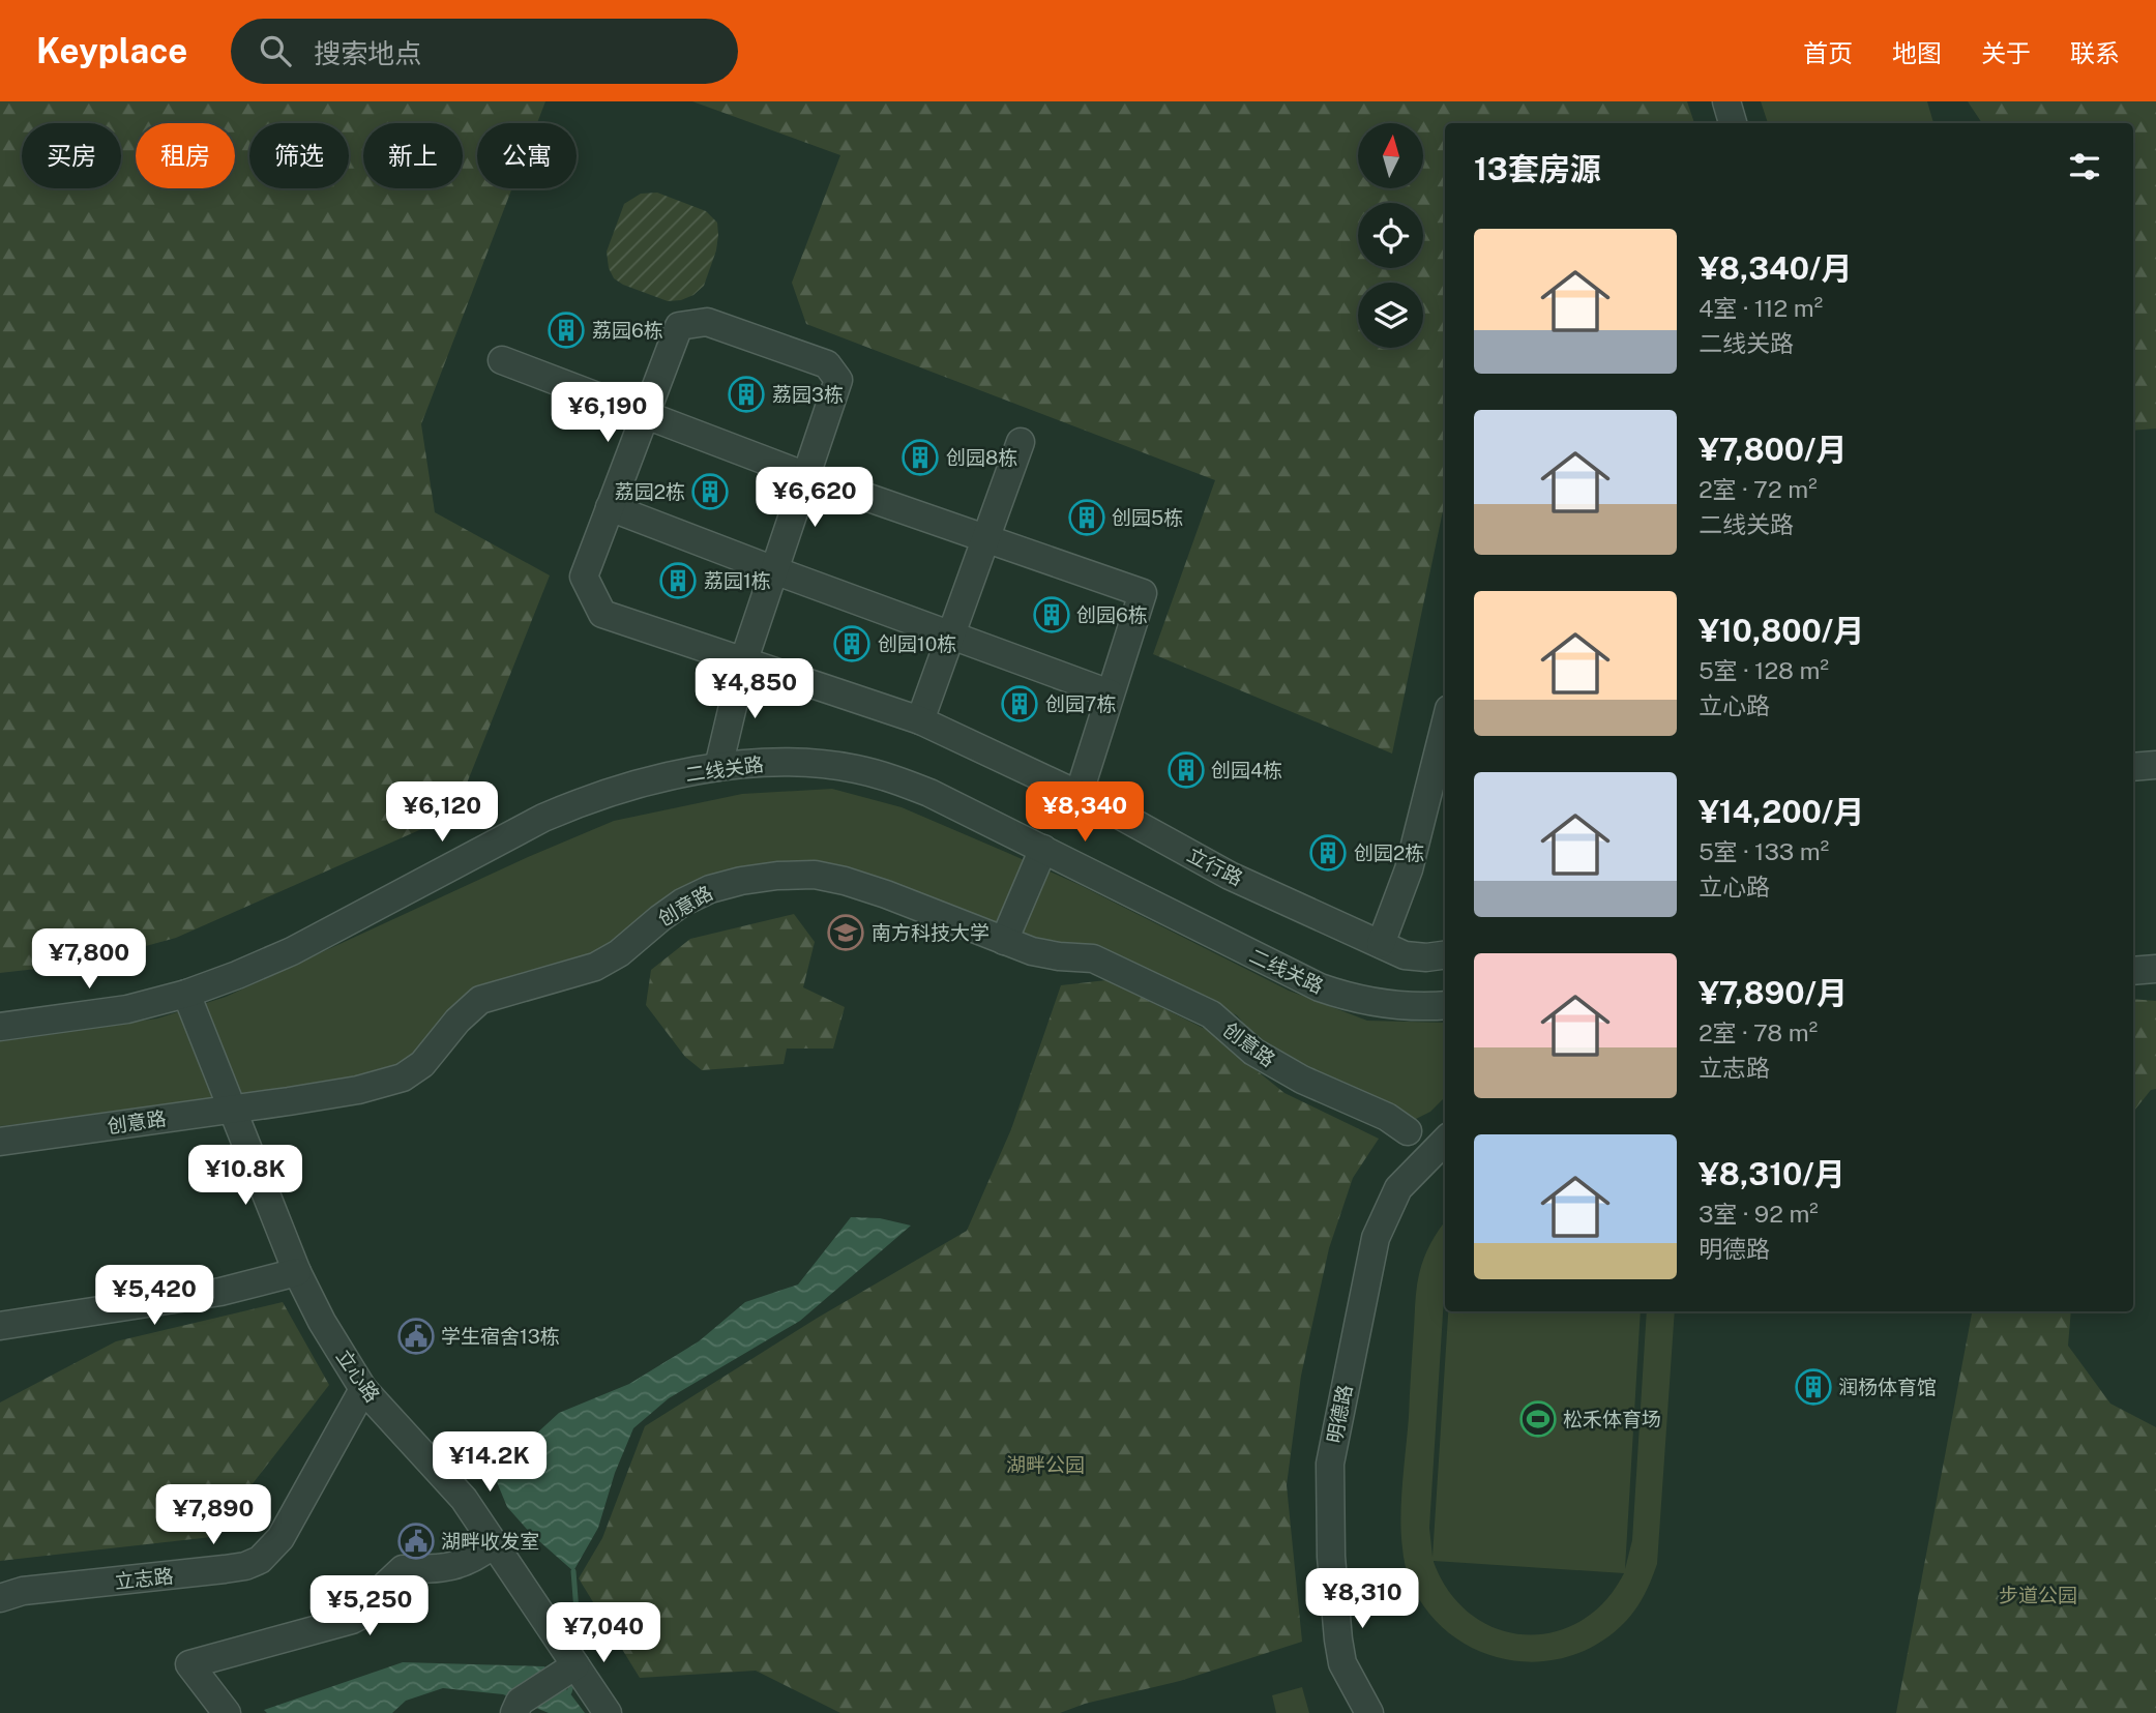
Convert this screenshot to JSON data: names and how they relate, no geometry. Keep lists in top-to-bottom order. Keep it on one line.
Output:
{"streets":{"street":["二线关路","立行路","创意路","立心路","明德路","立志路"]},"crossings":[["二线关路","立心路"],["创意路","立心路"],["立心路","立志路"]],"parks":["湖畔公园","步道公园"],"places":{"building":["荔园6栋","荔园3栋","创园8栋","荔园2栋","创园5栋","荔园1栋","创园6栋","创园10栋","创园7栋","创园4栋","创园2栋","润杨体育馆"],"school or university":["南方科技大学"],"public building":["学生宿舍13栋","湖畔收发室"],"sports":["松禾体育场"]},"north":"top","page":{"header":"Keyplace","search":"搜索地点","nav":["首页","地图","关于","联系"],"chip":["买房","租房","筛选","新上","公寓"],"heading":"13套房源","list":[{"name":"¥8,340/月","note":"4室 · 112 m² · 二线关路"},{"name":"¥7,800/月","note":"2室 · 72 m² · 二线关路"},{"name":"¥10,800/月","note":"5室 · 128 m² · 立心路"},{"name":"¥14,200/月","note":"5室 · 133 m² · 立心路"},{"name":"¥7,890/月","note":"2室 · 78 m² · 立志路"},{"name":"¥8,310/月","note":"3室 · 92 m² · 明德路"}],"price":["¥6,190","¥6,620","¥4,850","¥6,120","¥8,340","¥7,800","¥10.8K","¥5,420","¥14.2K","¥7,890","¥8,310","¥5,250","¥7,040"]}}
